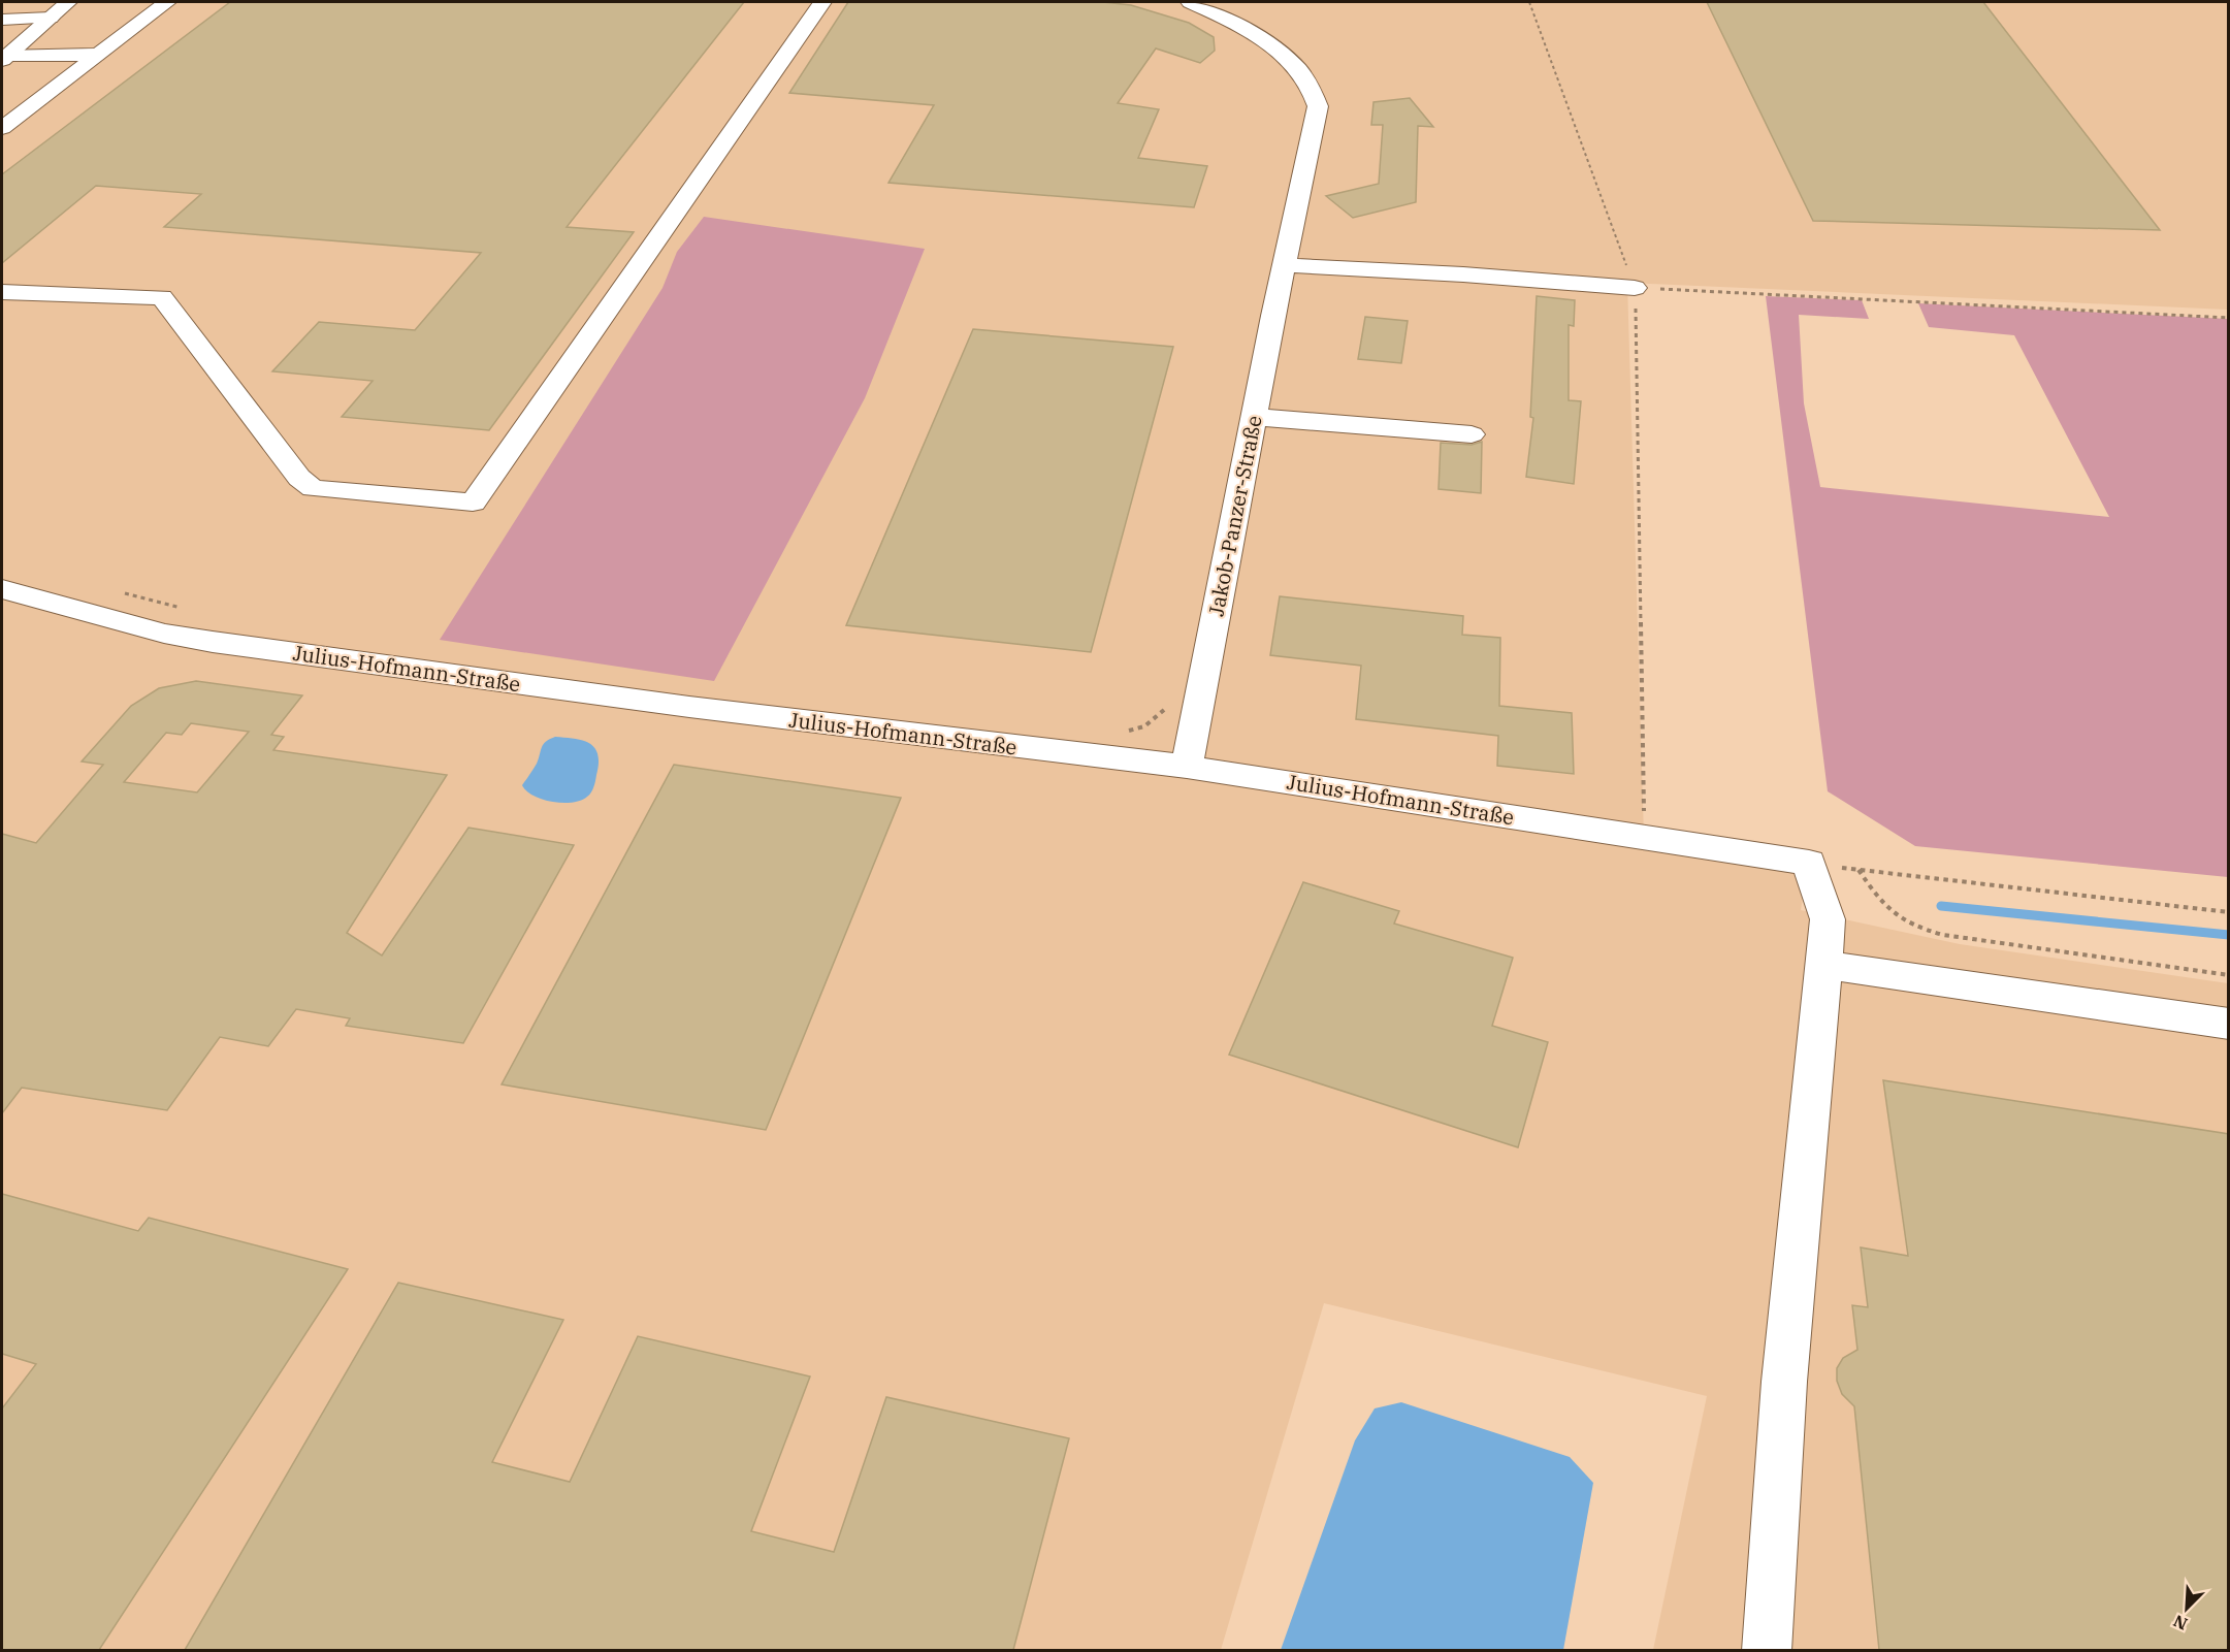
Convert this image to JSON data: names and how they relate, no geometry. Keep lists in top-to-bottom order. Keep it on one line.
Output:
{"streets":{"street":["Jakob-Panzer-Straße","Julius-Hofmann-Straße"]},"crossings":[["Jakob-Panzer-Straße","Julius-Hofmann-Straße"]],"north":"bottom left"}
